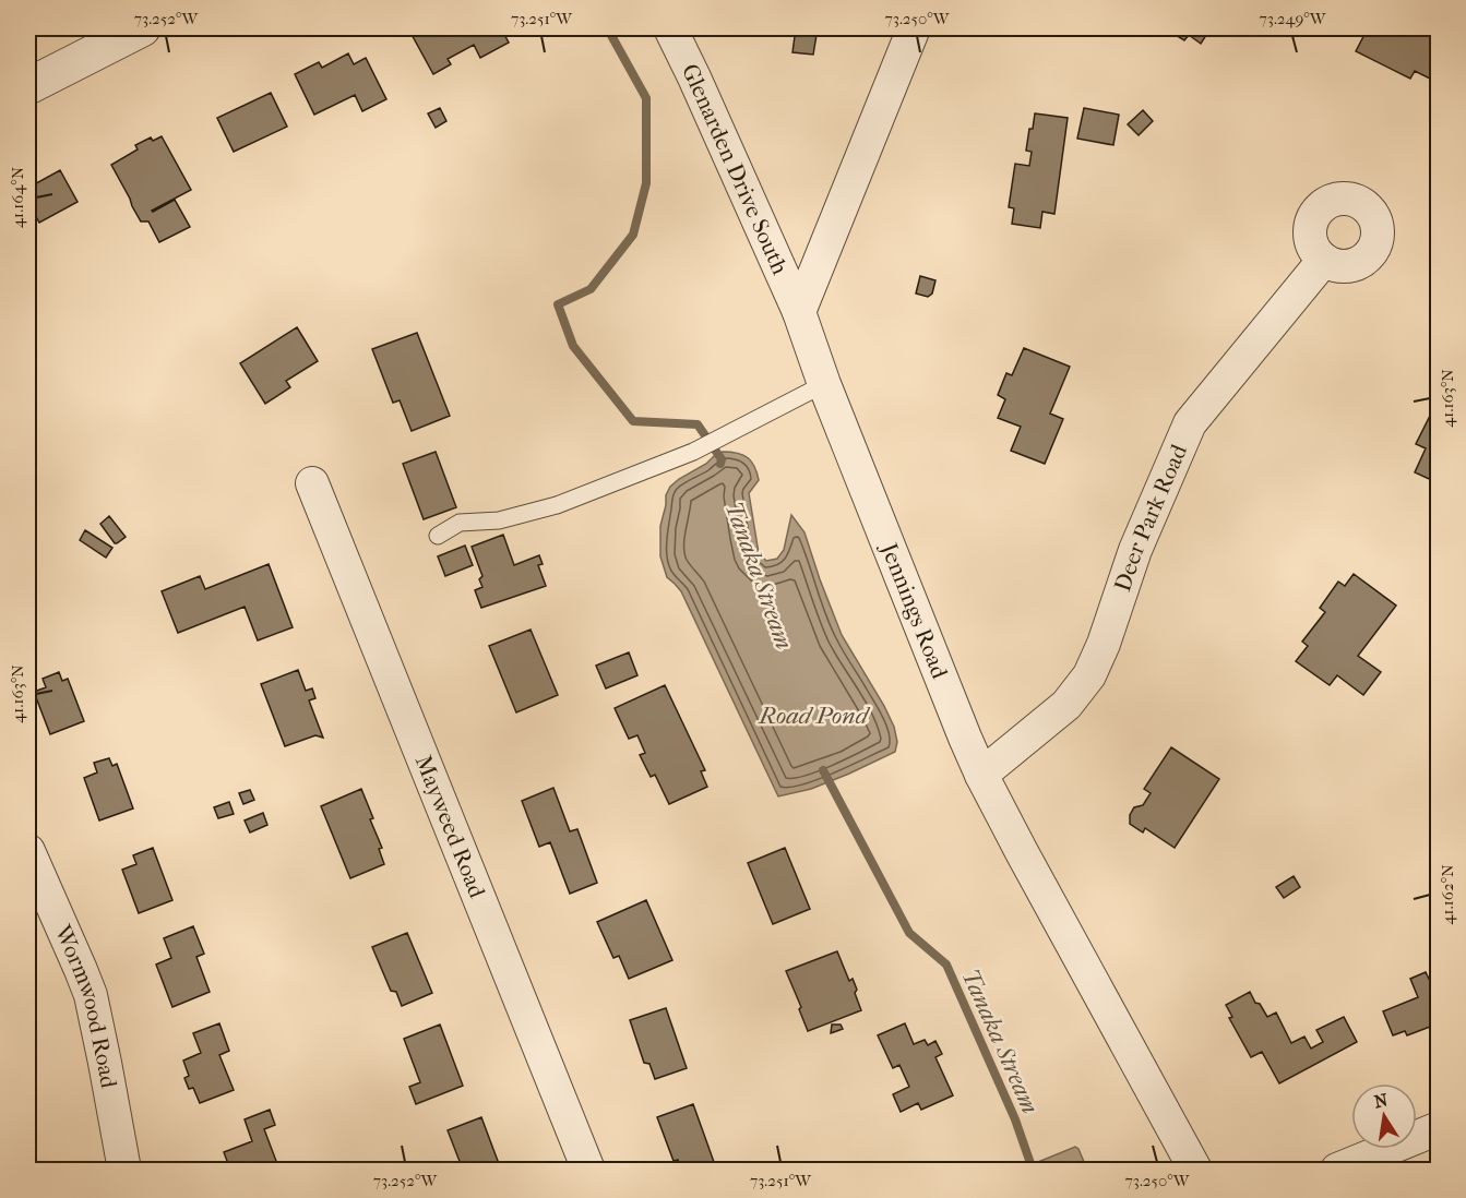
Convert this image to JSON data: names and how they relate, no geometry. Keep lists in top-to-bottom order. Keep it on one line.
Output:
{"streets":{"street":["Glenarden Drive South","Deer Park Road","Jennings Road","Mayweed Road","Wormwood Road"]},"crossings":[["Glenarden Drive South","Jennings Road"],["Deer Park Road","Jennings Road"]],"water":["Tanaka Stream","Road Pond"],"north":"top","coordinates":["73.252°W","73.251°W","73.250°W","73.249°W","41.164°N","41.163°N","41.162°N"]}
